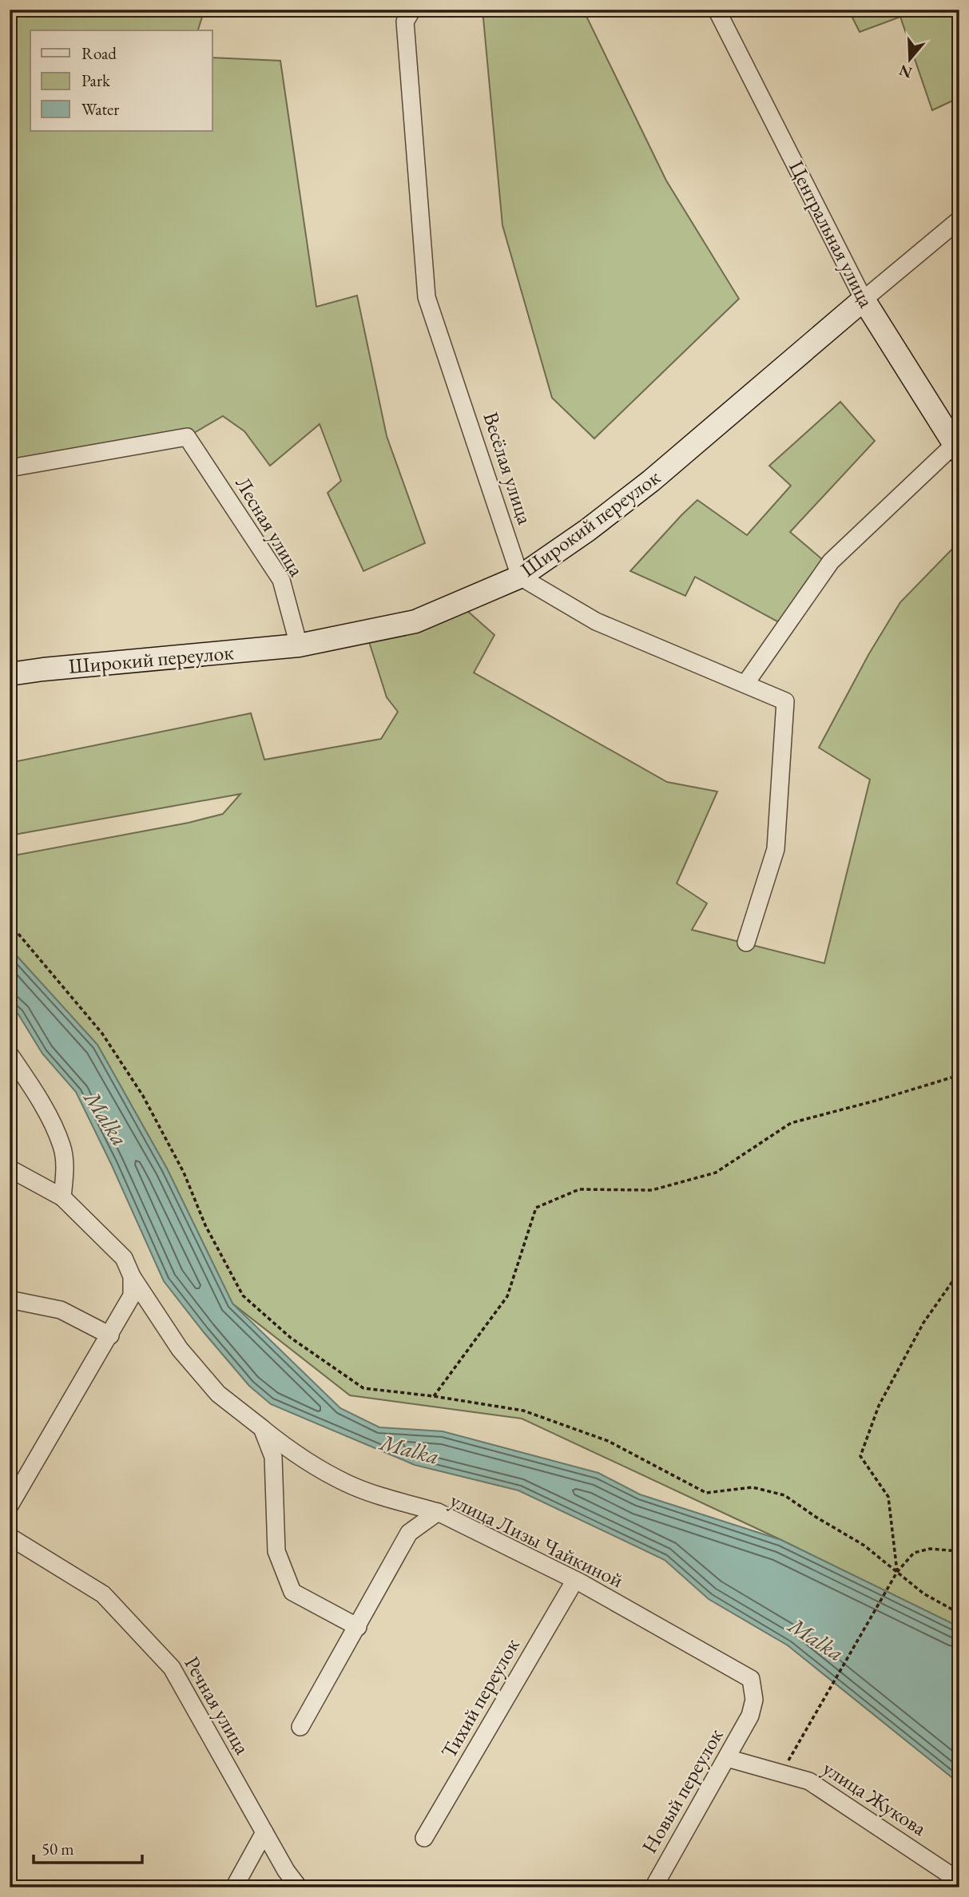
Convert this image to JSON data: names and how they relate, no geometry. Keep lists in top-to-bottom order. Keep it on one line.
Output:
{"streets":{"street":["Центральная улица","Весёлая улица","Широкий переулок","Лесная улица","улица Лизы Чайкиной","Тихий переулок","Речная улица","Новый переулок","улица Жукова"]},"crossings":[["Центральная улица","Широкий переулок"],["Весёлая улица","Широкий переулок"],["Широкий переулок","Лесная улица"],["улица Лизы Чайкиной","Тихий переулок"],["улица Лизы Чайкиной","Новый переулок"],["Новый переулок","улица Жукова"]],"water":["Malka"],"legend":["Road","Park","Water"],"scale_bar":"50 m","north":"bottom"}
